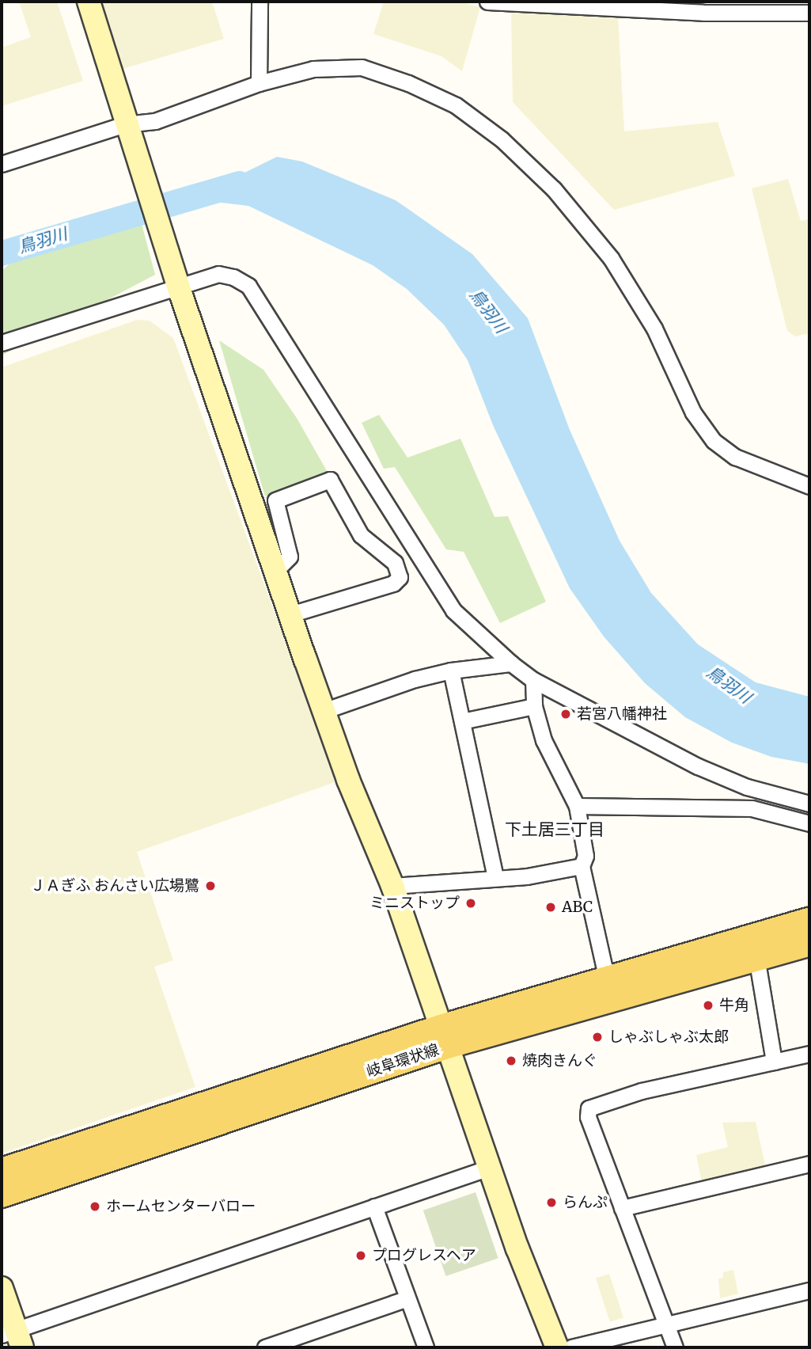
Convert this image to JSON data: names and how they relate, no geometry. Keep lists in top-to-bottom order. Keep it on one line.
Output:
{"streets":{"main road":["岐阜環状線"]},"districts":["下土居三丁目"],"water":["鳥羽川"],"places":["若宮八幡神社","ＪＡぎふ おんさい広場鷺","ミニストップ","ABC","牛角","しゃぶしゃぶ太郎","焼肉きんぐ","らんぷ","ホームセンターバロー","プログレスヘア"]}
